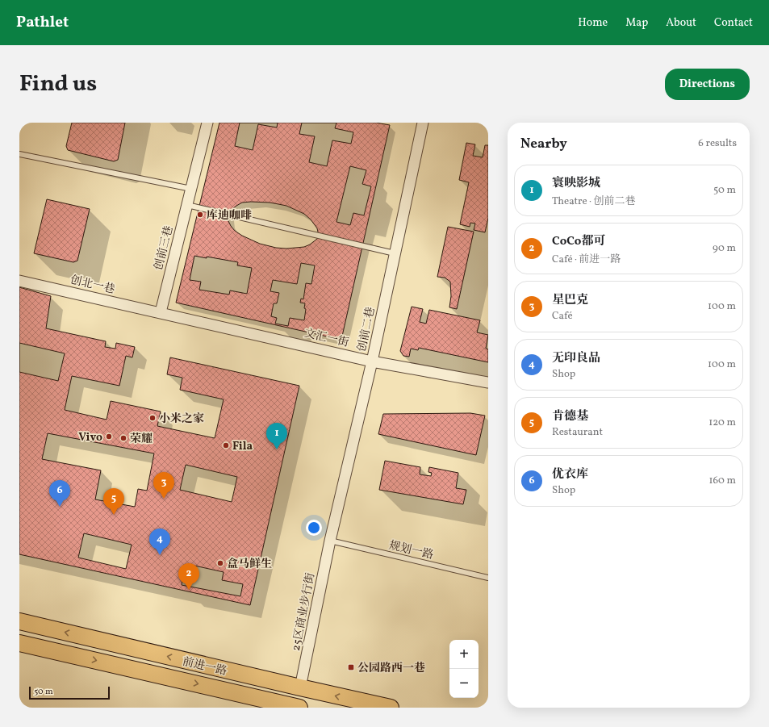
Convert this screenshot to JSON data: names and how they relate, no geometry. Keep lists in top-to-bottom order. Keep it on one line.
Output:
{"streets":{"main road":["前进一路"],"street":["创前三巷","创北一巷","创前二巷","文汇一街","25区商业步行街"],"lane":["规划一路"]},"crossings":[["创前三巷","创北一巷"],["创前三巷","文汇一街"],["创北一巷","文汇一街"],["创前二巷","文汇一街"],["创前二巷","规划一路"],["创前二巷","25区商业步行街"],["规划一路","25区商业步行街"],["25区商业步行街","前进一路"]],"places":{"other":["库迪咖啡","小米之家","Vivo","荣耀","Fila","盒马鲜生"],"transit":["公园路西一巷"]},"scale_bar":"50 m","page":{"header":"Pathlet","nav":["Home","Map","About","Contact"],"title":"Find us","buttons":"Directions","heading":["Nearby","6 results"],"list":[{"mark":"1","name":"寰映影城","note":"Theatre · 创前二巷","value":"50 m"},{"mark":"2","name":"CoCo都可","note":"Café · 前进一路","value":"90 m"},{"mark":"3","name":"星巴克","note":"Café","value":"100 m"},{"mark":"4","name":"无印良品","note":"Shop","value":"100 m"},{"mark":"5","name":"肯德基","note":"Restaurant","value":"120 m"},{"mark":"6","name":"优衣库","note":"Shop","value":"160 m"}],"pins":["1","3","6","5","4","2"],"map_buttons":["+","−"],"scale":"50 m"}}
